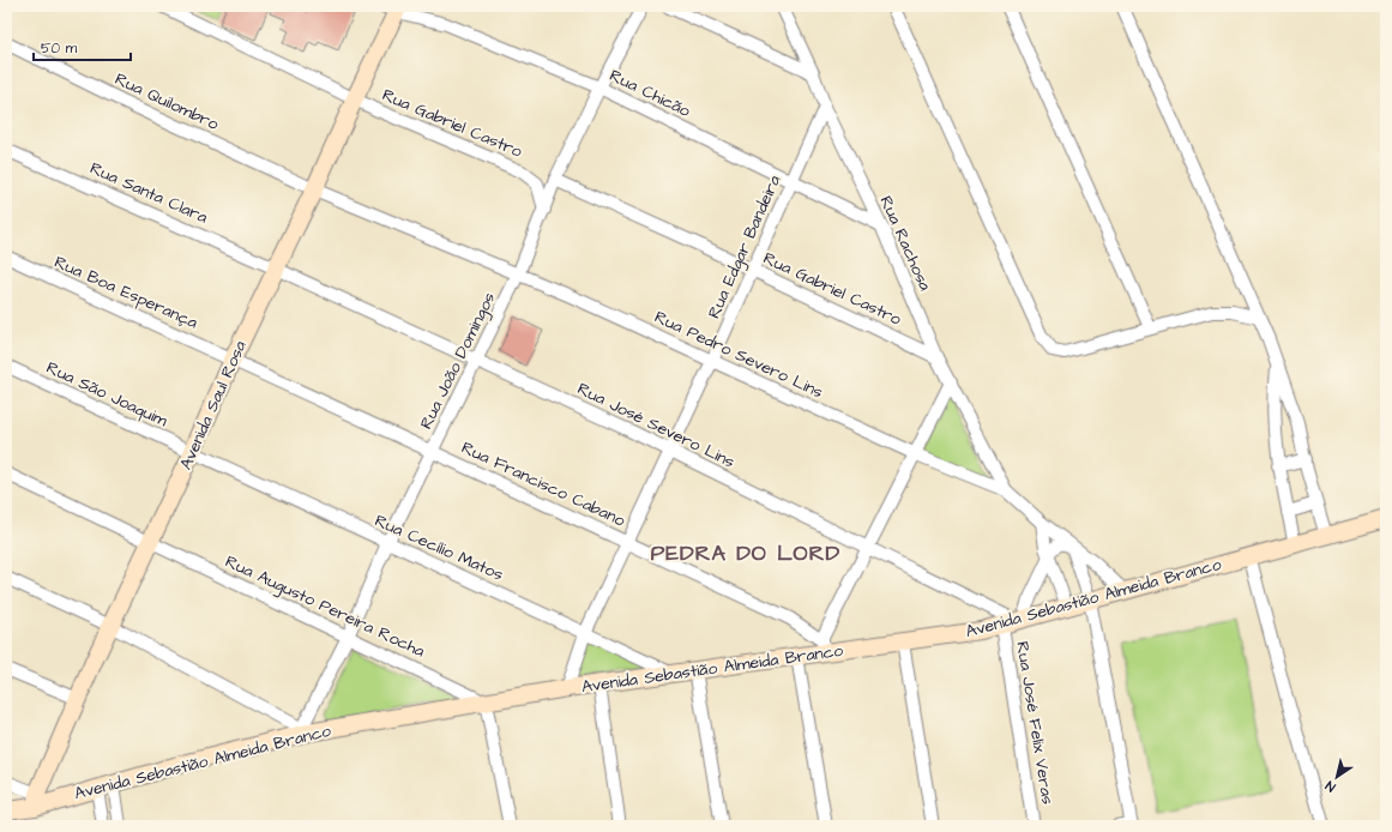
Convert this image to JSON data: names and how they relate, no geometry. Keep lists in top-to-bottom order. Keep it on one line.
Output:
{"streets":{"street":["Rua Chicão","Rua Quilombro","Rua Gabriel Castro","Rua Santa Clara","Rua Rachosa","Rua Edgar Bandeira","Rua Boa Esperança","Rua Pedro Severo Lins","Rua João Domingos","Rua São Joaquim","Avenida Saul Rosa","Rua José Severo Lins","Rua Francisco Cabano","Rua Cecílio Matos","Avenida Sebastião Almeida Branco","Rua Augusto Pereira Rocha","Rua José Felix Veras"]},"crossings":[["Rua Chicão","Rua Rachosa"],["Rua Chicão","Rua Edgar Bandeira"],["Rua Chicão","Rua João Domingos"],["Rua Chicão","Avenida Saul Rosa"],["Rua Quilombro","Rua Pedro Severo Lins"],["Rua Quilombro","Avenida Saul Rosa"],["Rua Gabriel Castro","Rua Rachosa"],["Rua Gabriel Castro","Rua Edgar Bandeira"],["Rua Gabriel Castro","Rua João Domingos"],["Rua Gabriel Castro","Avenida Saul Rosa"],["Rua Santa Clara","Avenida Saul Rosa"],["Rua Santa Clara","Rua José Severo Lins"],["Rua Rachosa","Rua Edgar Bandeira"],["Rua Rachosa","Rua Pedro Severo Lins"],["Rua Edgar Bandeira","Rua Pedro Severo Lins"],["Rua Edgar Bandeira","Rua José Severo Lins"],["Rua Edgar Bandeira","Rua Francisco Cabano"],["Rua Edgar Bandeira","Rua Cecílio Matos"],["Rua Edgar Bandeira","Avenida Sebastião Almeida Branco"],["Rua Boa Esperança","Avenida Saul Rosa"],["Rua Boa Esperança","Rua Francisco Cabano"],["Rua Pedro Severo Lins","Rua João Domingos"],["Rua Pedro Severo Lins","Avenida Saul Rosa"],["Rua Pedro Severo Lins","Avenida Sebastião Almeida Branco"],["Rua João Domingos","Rua José Severo Lins"],["Rua João Domingos","Rua Francisco Cabano"],["Rua João Domingos","Rua Cecílio Matos"],["Rua João Domingos","Avenida Sebastião Almeida Branco"],["Rua João Domingos","Rua Augusto Pereira Rocha"],["Rua São Joaquim","Avenida Saul Rosa"],["Rua São Joaquim","Rua Cecílio Matos"],["Avenida Saul Rosa","Rua José Severo Lins"],["Avenida Saul Rosa","Rua Francisco Cabano"],["Avenida Saul Rosa","Rua Cecílio Matos"],["Avenida Saul Rosa","Avenida Sebastião Almeida Branco"],["Avenida Saul Rosa","Rua Augusto Pereira Rocha"],["Rua José Severo Lins","Avenida Sebastião Almeida Branco"],["Rua José Severo Lins","Rua José Felix Veras"],["Rua Francisco Cabano","Avenida Sebastião Almeida Branco"],["Rua Cecílio Matos","Avenida Sebastião Almeida Branco"],["Avenida Sebastião Almeida Branco","Rua Augusto Pereira Rocha"],["Avenida Sebastião Almeida Branco","Rua José Felix Veras"]],"districts":["PEDRA DO LORD"],"scale_bar":"50 m","north":"bottom left"}
